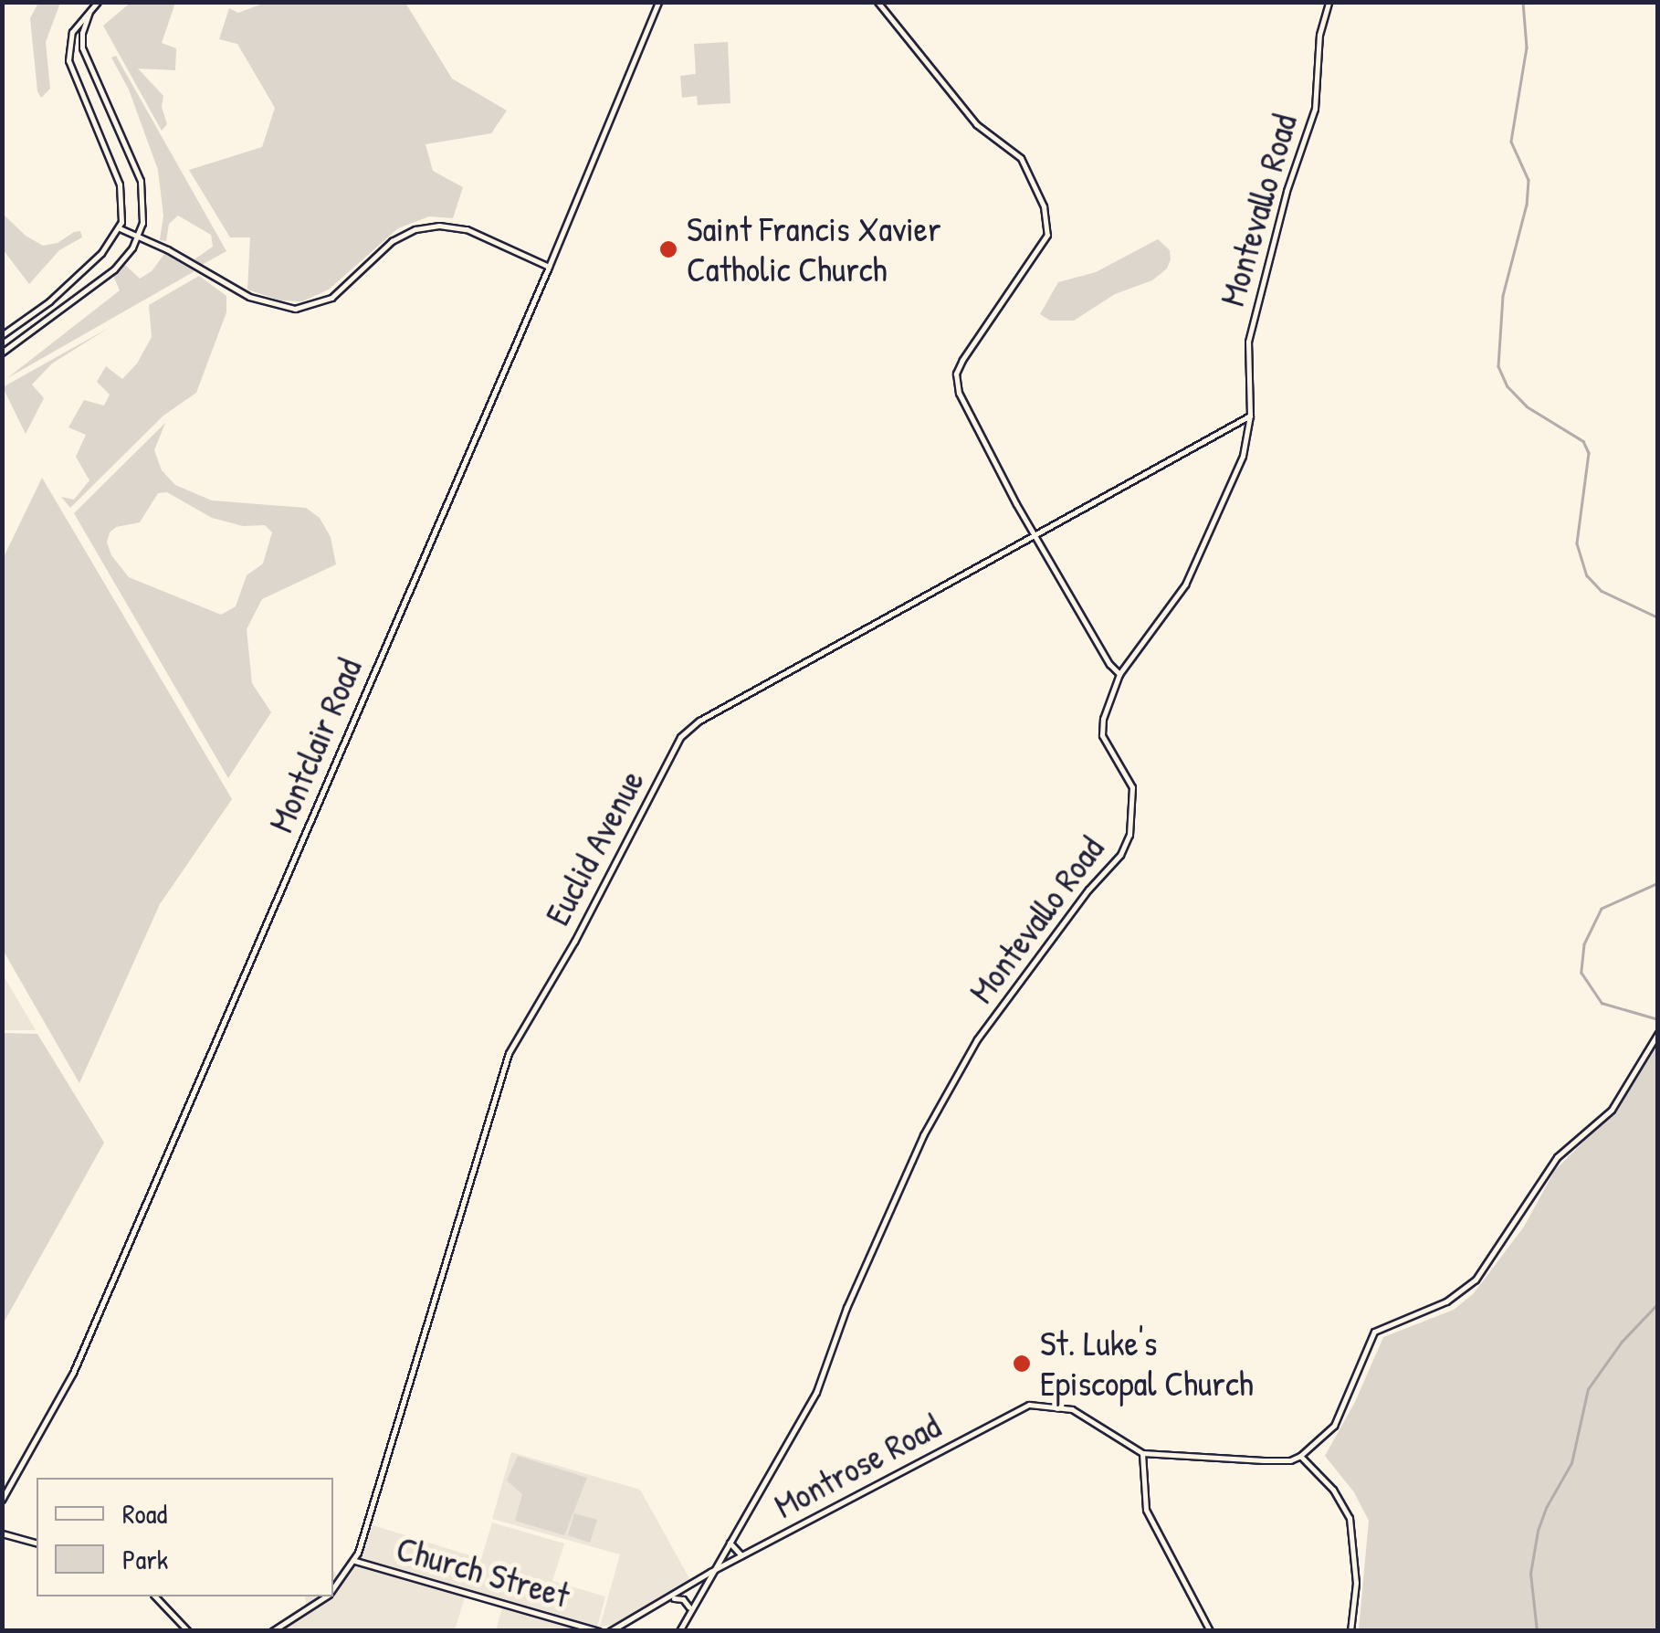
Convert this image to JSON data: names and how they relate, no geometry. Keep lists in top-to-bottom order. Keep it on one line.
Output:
{"streets":{"main road":["Montevallo Road","Montclair Road","Euclid Avenue","Montrose Road","Church Street"]},"crossings":[["Montevallo Road","Euclid Avenue"],["Montevallo Road","Montrose Road"],["Montevallo Road","Church Street"],["Euclid Avenue","Church Street"],["Montrose Road","Church Street"]],"places":["Saint Francis Xavier Catholic Church","St. Luke's Episcopal Church"],"legend":["Road","Park"]}
